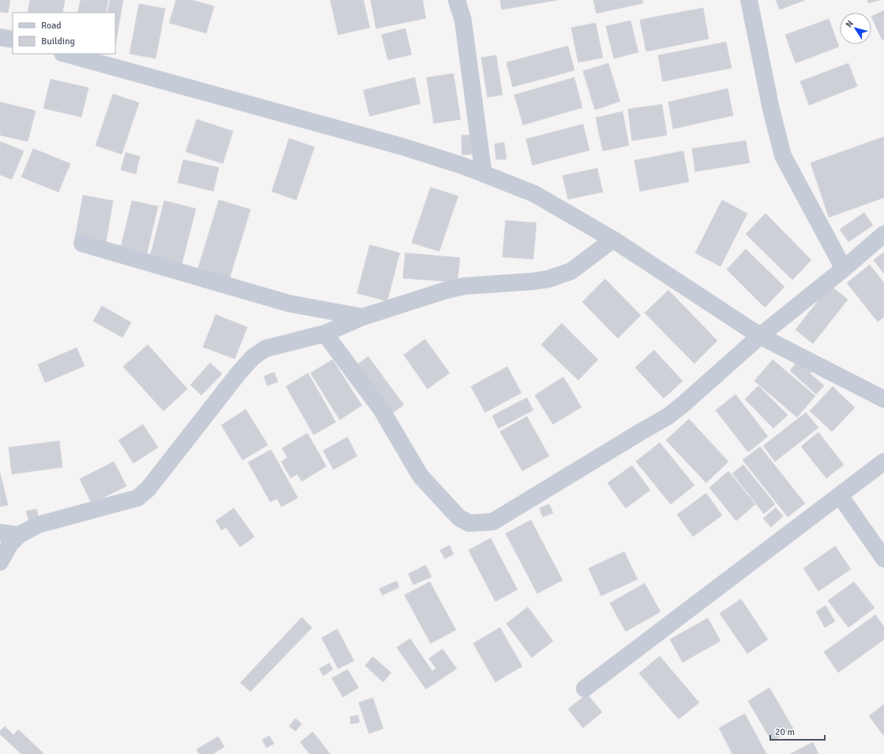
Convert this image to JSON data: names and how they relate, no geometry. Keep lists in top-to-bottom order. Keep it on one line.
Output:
{"legend":["Road","Building"],"scale_bar":"20 m","north":"top left"}
